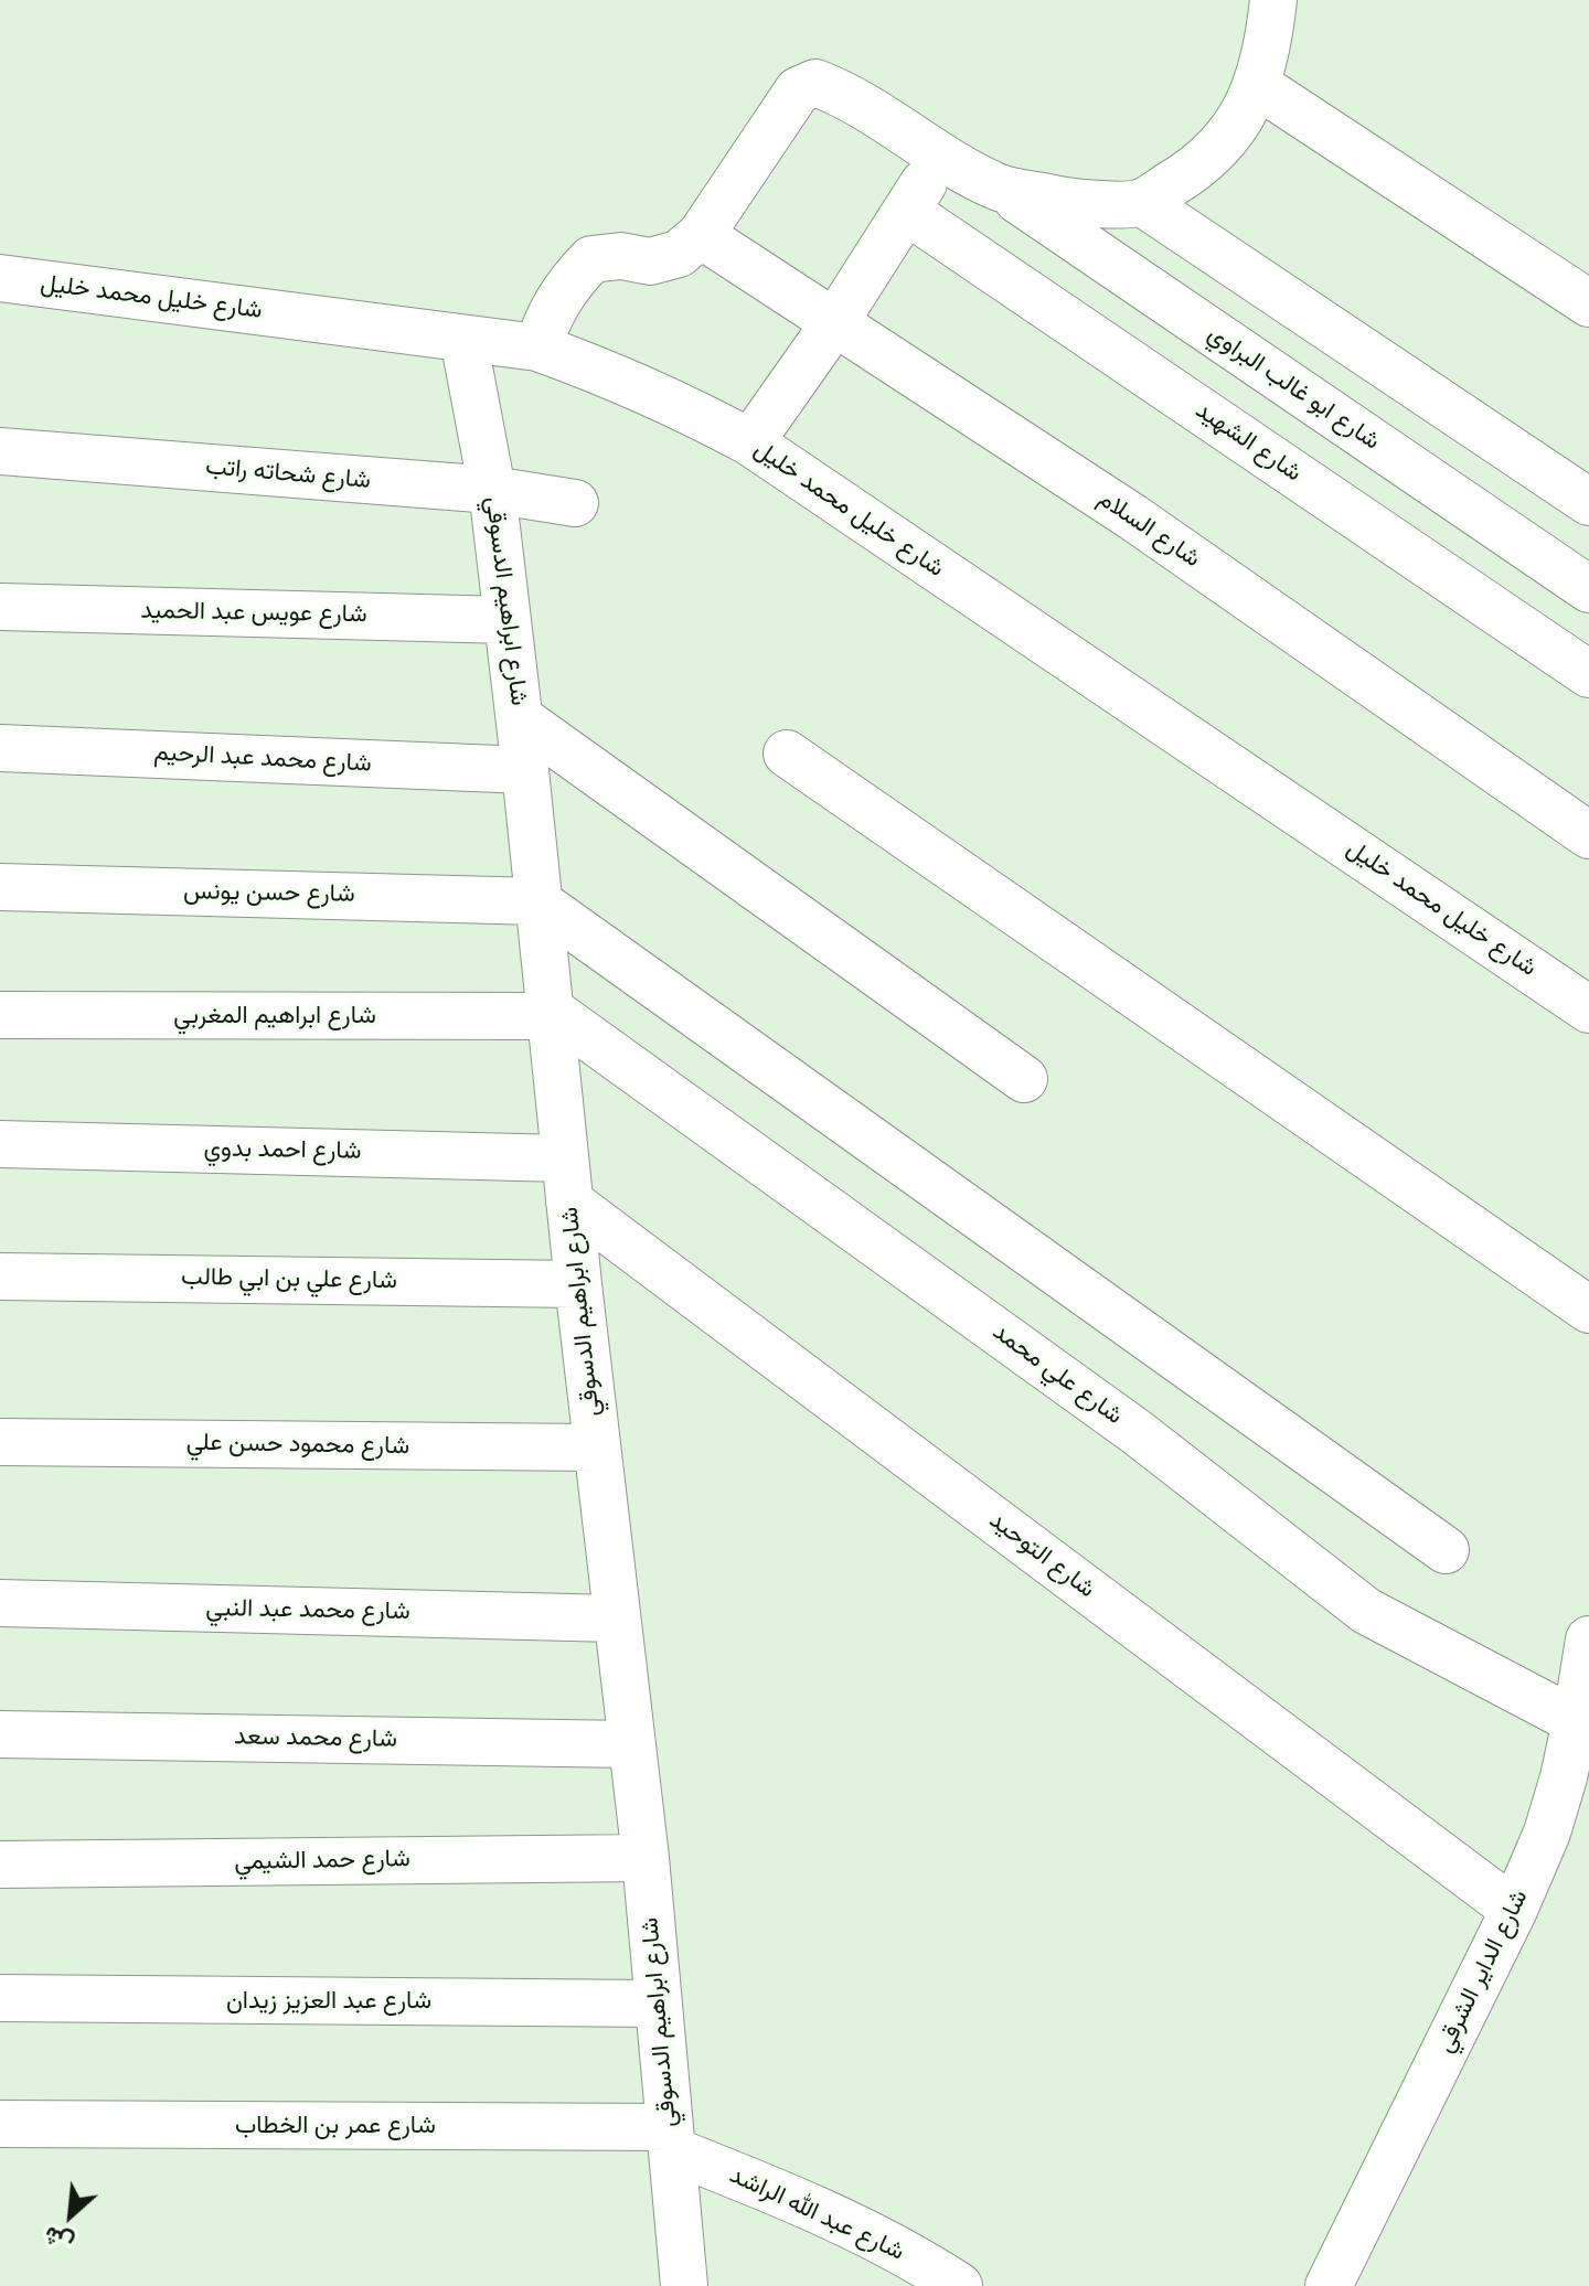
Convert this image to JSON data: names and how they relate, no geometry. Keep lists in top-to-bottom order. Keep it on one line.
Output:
{"streets":{"street":["شارع خليل محمد خليل","شارع ابو غالب البراوي","شارع الشهيد","شارع شحاته راتب","شارع السلام","شارع ابراهيم الدسوقي","شارع عويس عبد الحميد","شارع محمد عبد الرحيم","شارع حسن يونس","شارع ابراهيم المغربي","شارع احمد بدوي","شارع علي بن ابي طالب","شارع علي محمد","شارع محمود حسن علي","شارع التوحيد","شارع محمد عبد النبي","شارع محمد سعد","شارع حمد الشيمي","شارع الداير الشرقي","شارع عبد العزيز زيدان","شارع عمر بن الخطاب","شارع عبد الله الراشد"]},"crossings":[["شارع خليل محمد خليل","شارع ابراهيم الدسوقي"],["شارع شحاته راتب","شارع ابراهيم الدسوقي"],["شارع ابراهيم الدسوقي","شارع عويس عبد الحميد"],["شارع ابراهيم الدسوقي","شارع محمد عبد الرحيم"],["شارع ابراهيم الدسوقي","شارع حسن يونس"],["شارع ابراهيم الدسوقي","شارع ابراهيم المغربي"],["شارع ابراهيم الدسوقي","شارع احمد بدوي"],["شارع ابراهيم الدسوقي","شارع علي بن ابي طالب"],["شارع ابراهيم الدسوقي","شارع علي محمد"],["شارع ابراهيم الدسوقي","شارع محمود حسن علي"],["شارع ابراهيم الدسوقي","شارع التوحيد"],["شارع ابراهيم الدسوقي","شارع محمد عبد النبي"],["شارع ابراهيم الدسوقي","شارع محمد سعد"],["شارع ابراهيم الدسوقي","شارع حمد الشيمي"],["شارع ابراهيم الدسوقي","شارع عبد العزيز زيدان"],["شارع ابراهيم الدسوقي","شارع عمر بن الخطاب"],["شارع ابراهيم الدسوقي","شارع عبد الله الراشد"],["شارع ابراهيم المغربي","شارع علي محمد"],["شارع احمد بدوي","شارع التوحيد"],["شارع علي محمد","شارع الداير الشرقي"],["شارع التوحيد","شارع الداير الشرقي"],["شارع عمر بن الخطاب","شارع عبد الله الراشد"]],"north":"bottom left"}
